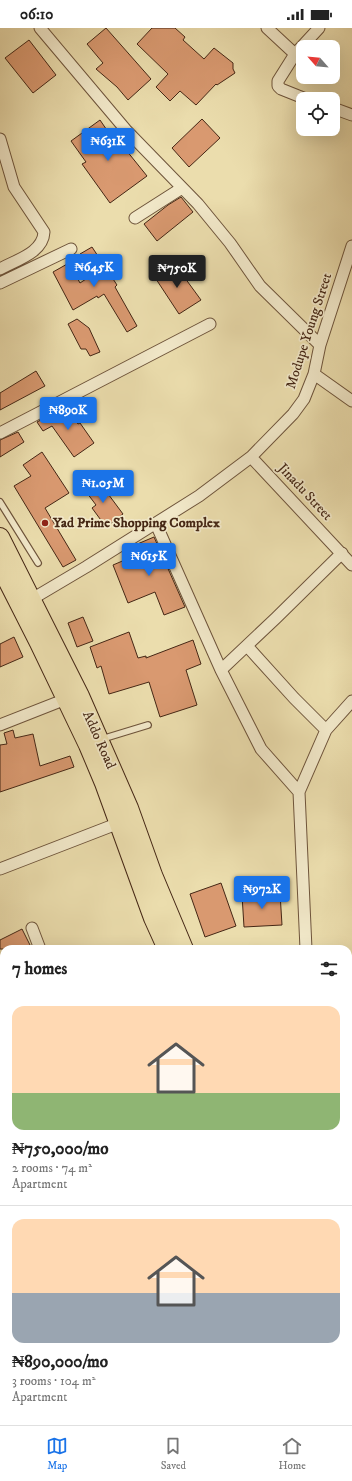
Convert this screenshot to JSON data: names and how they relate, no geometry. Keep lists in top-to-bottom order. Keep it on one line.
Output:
{"streets":{"main road":["Addo Road"],"street":["Modupe Young Street","Jinadu Street"]},"crossings":[["Modupe Young Street","Jinadu Street"],["Modupe Young Street","Addo Road"]],"places":["Yad Prime Shopping Complex"],"north":"top left","page":{"status":"06:10","price":["₦631K","₦645K","₦750K","₦890K","₦1.05M","₦615K","₦972K"],"heading":"7 homes","list":[{"name":"₦750,000/mo","note":"2 rooms · 74 m² · Apartment"},{"name":"₦890,000/mo","note":"3 rooms · 104 m² · Apartment"}],"tabs":["Map","Saved","Home"]}}
